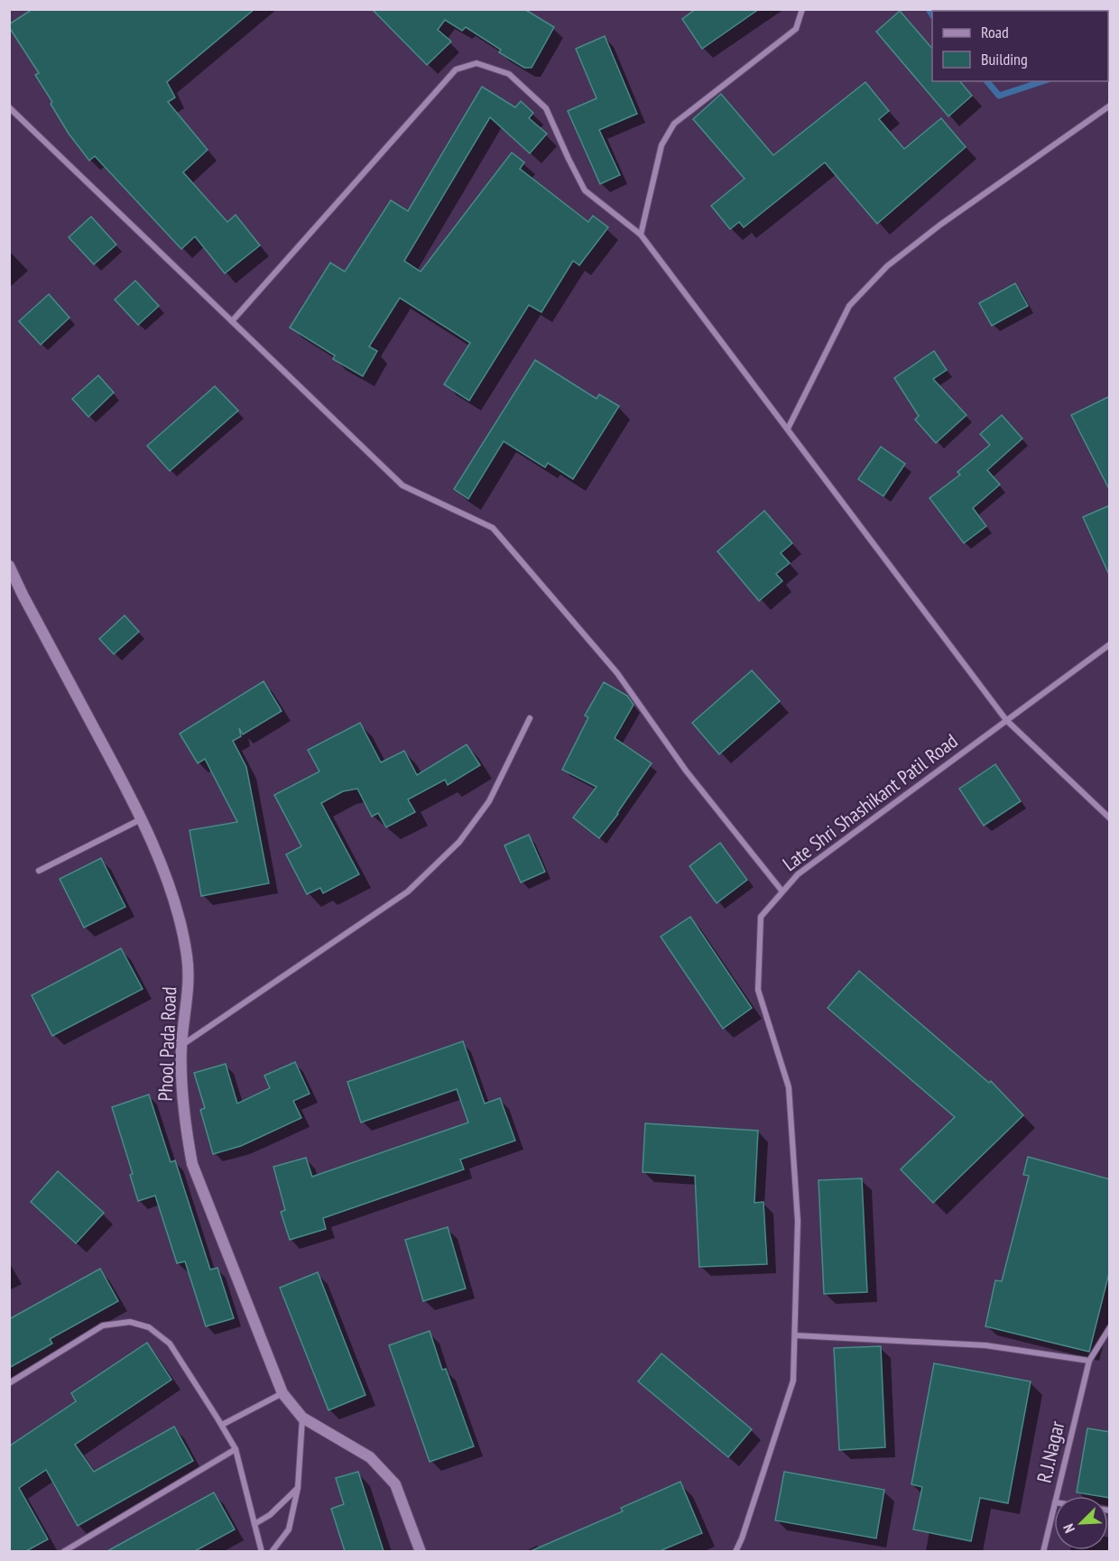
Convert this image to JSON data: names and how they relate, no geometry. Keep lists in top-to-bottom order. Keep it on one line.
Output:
{"streets":{"street":["Late Shri Shashikant Patil Road","Phool Pada Road","R.J.Nagar"]},"legend":["Road","Building"],"north":"bottom left"}
